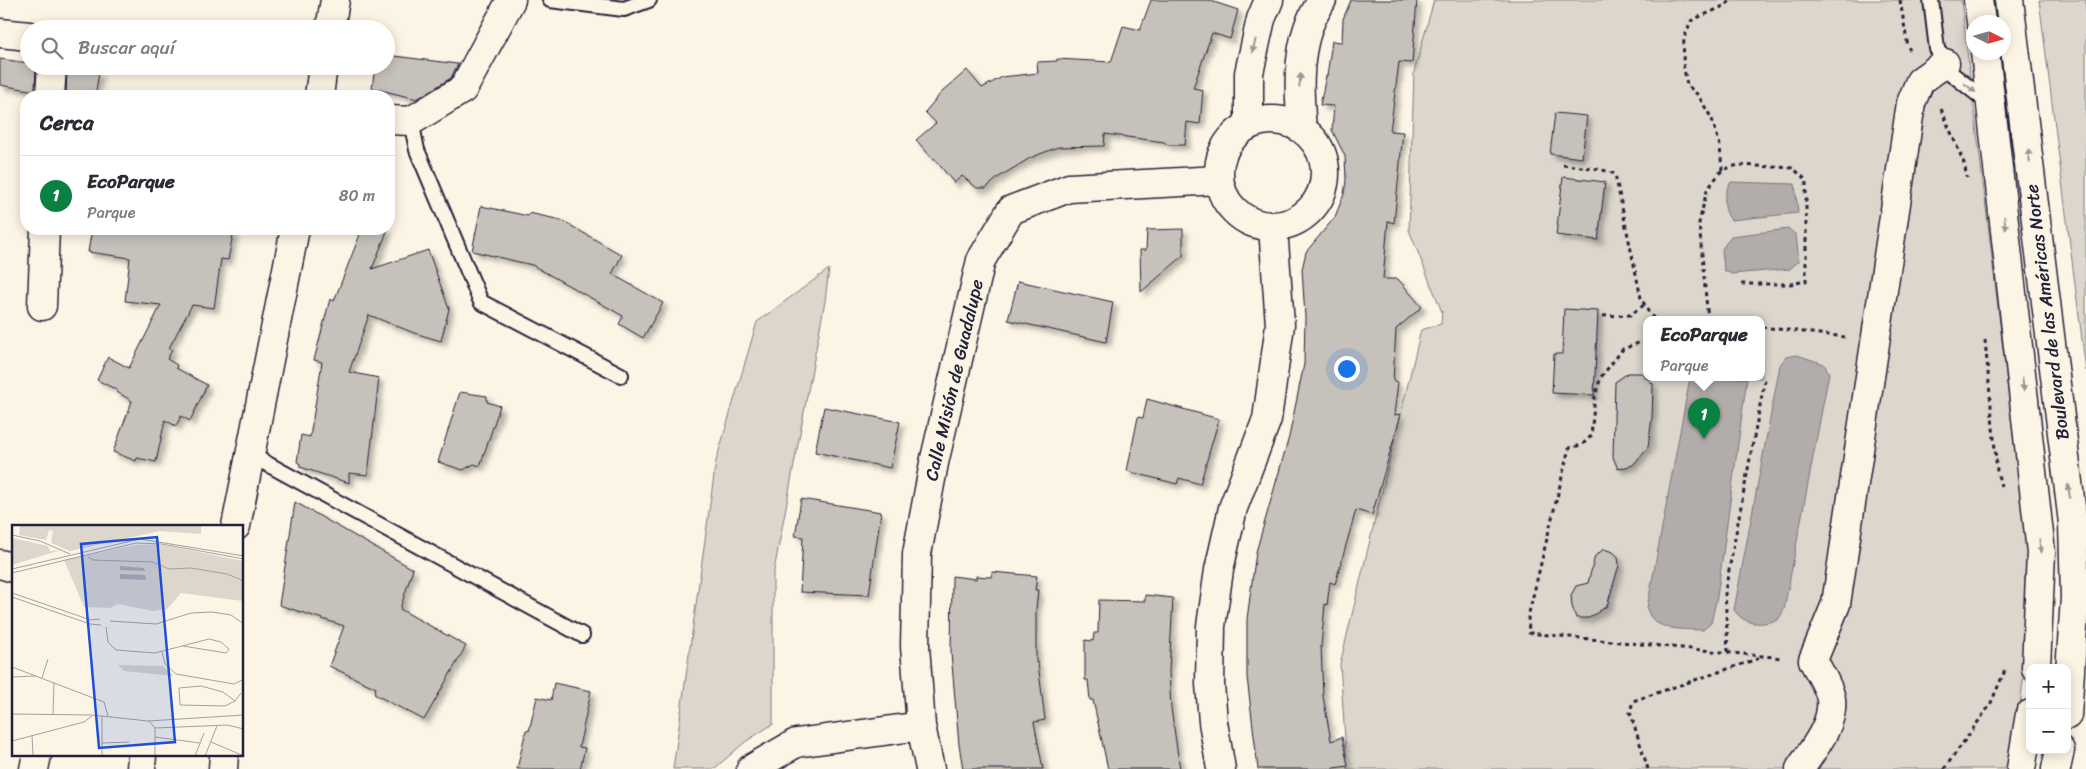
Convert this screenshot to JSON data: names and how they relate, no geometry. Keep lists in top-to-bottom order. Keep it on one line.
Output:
{"streets":{"street":["Boulevard de las Américas Norte","Calle Misión de Guadalupe"]},"north":"right","page":{"search":"Buscar aquí","heading":"Cerca","list":[{"mark":"1","name":"EcoParque","note":"Parque","value":"80 m"}],"popup":["EcoParque","Parque"],"pins":"1","map_buttons":["+","−"]}}
